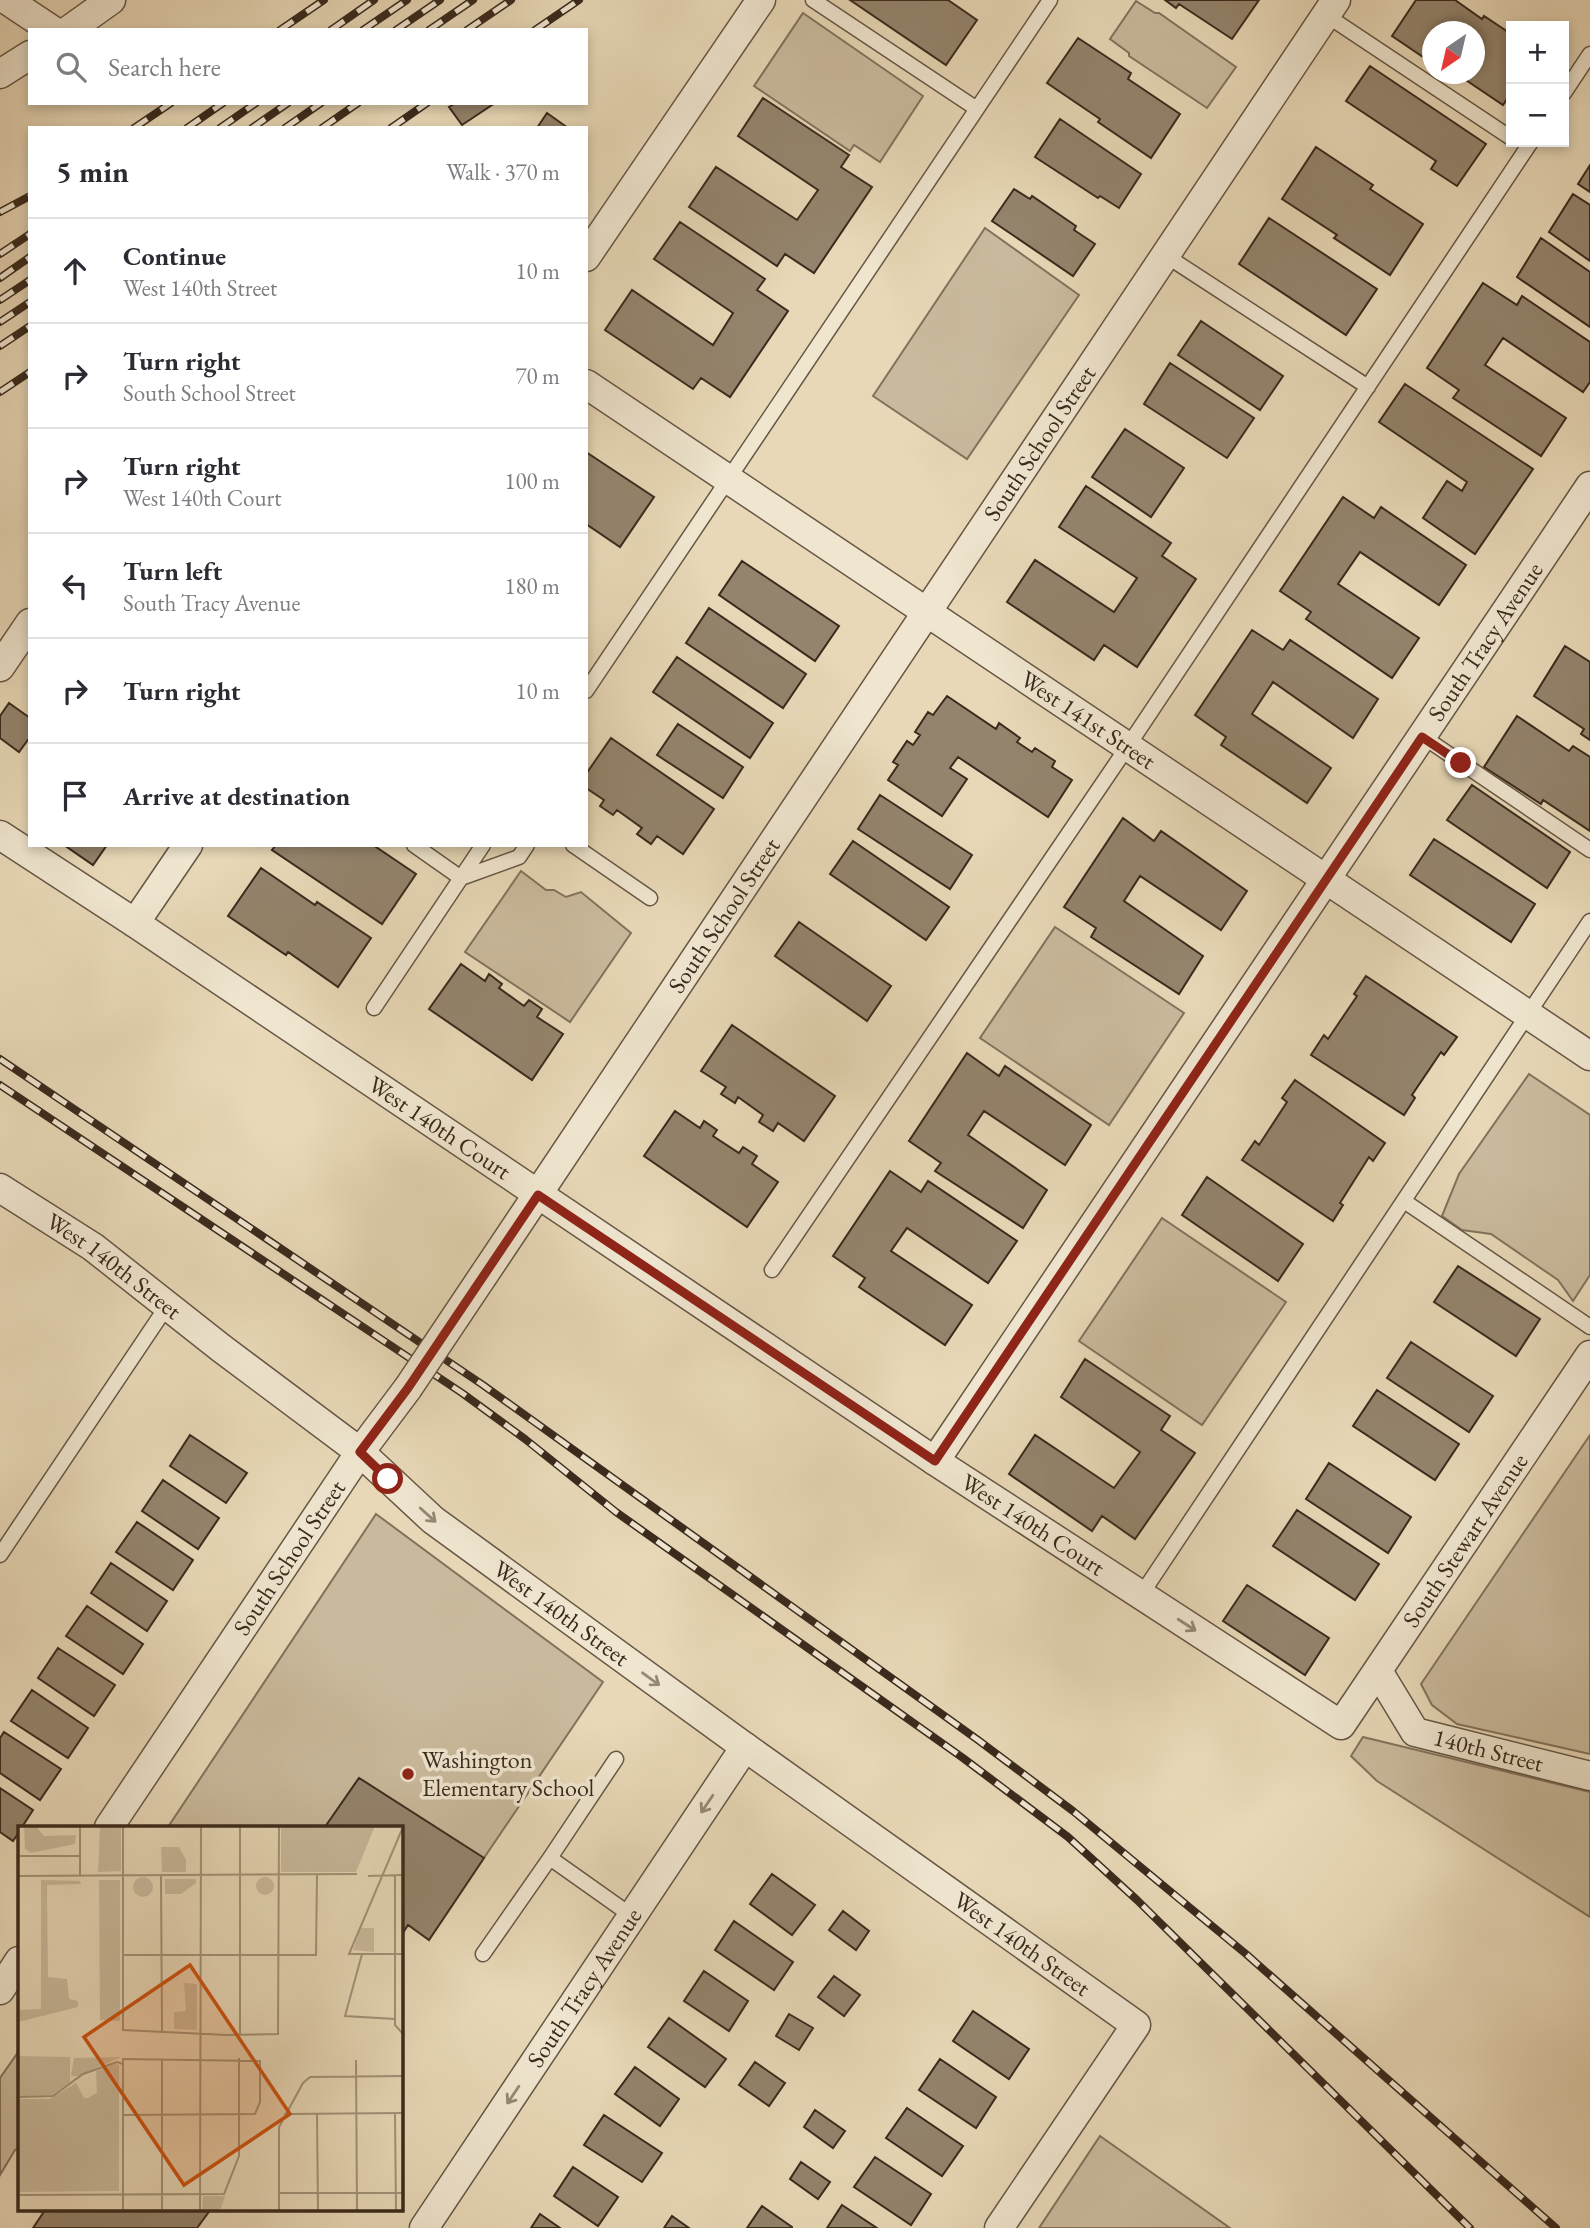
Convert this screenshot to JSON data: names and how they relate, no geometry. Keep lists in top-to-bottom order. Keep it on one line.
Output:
{"streets":{"street":["South School Street","South Tracy Avenue","West 141st Street","West 140th Court","West 140th Street","South Stewart Avenue","140th Street"]},"crossings":[["South School Street","West 141st Street"],["South School Street","West 140th Court"],["South School Street","West 140th Street"],["South Tracy Avenue","West 141st Street"],["South Tracy Avenue","West 140th Court"],["South Tracy Avenue","West 140th Street"],["West 140th Court","South Stewart Avenue"],["South Stewart Avenue","140th Street"]],"places":["Washington Elementary School"],"north":"bottom left","page":{"map_buttons":["+","−"],"search":"Search here","heading":["5 min","Walk · 370 m"],"list":[["Continue","West 140th Street","10 m"],["Turn right","South School Street","70 m"],["Turn right","West 140th Court","100 m"],["Turn left","South Tracy Avenue","180 m"],["Turn right","10 m"],"Arrive at destination"]}}
